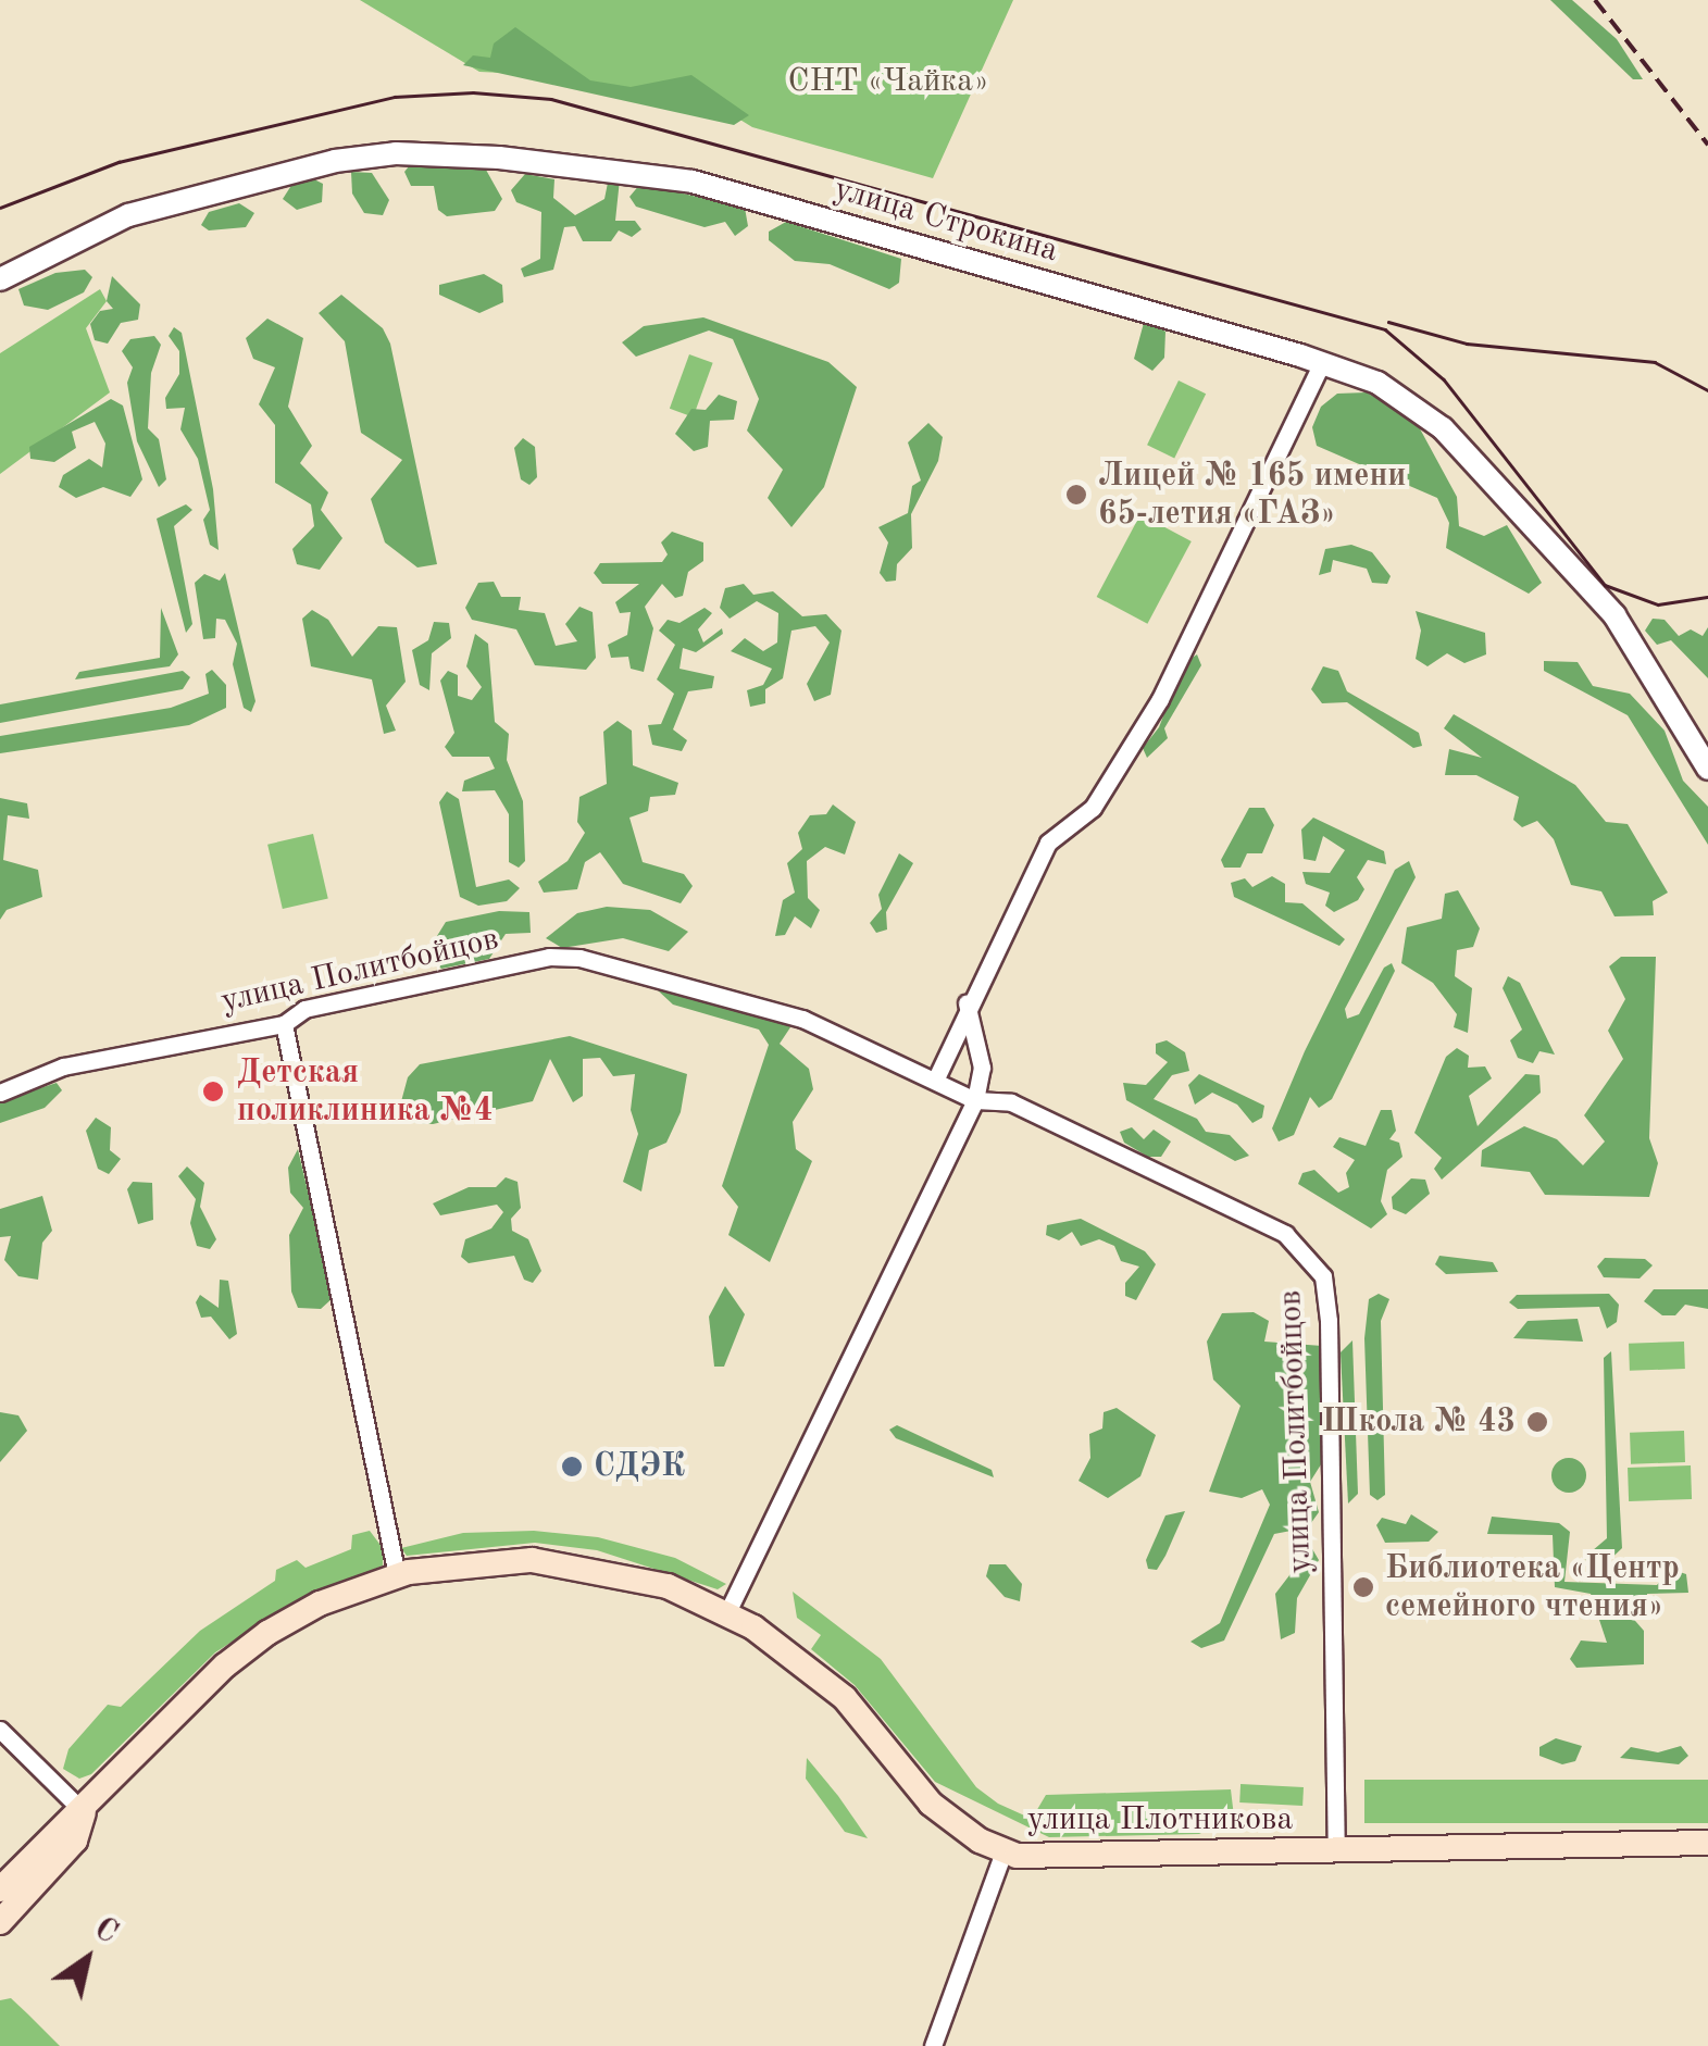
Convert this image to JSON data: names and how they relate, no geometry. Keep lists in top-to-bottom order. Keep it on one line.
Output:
{"streets":{"main road":["улица Плотникова"],"street":["улица Строкина","улица Политбойцов"]},"crossings":[["улица Политбойцов","улица Плотникова"]],"parks":["СНТ «Чайка»"],"places":["Лицей № 165 имени 65-летия «ГАЗ»","Детская поликлиника №4","Школа № 43","СДЭК","Библиотека «Центр семейного чтения»"],"north":"top right"}
